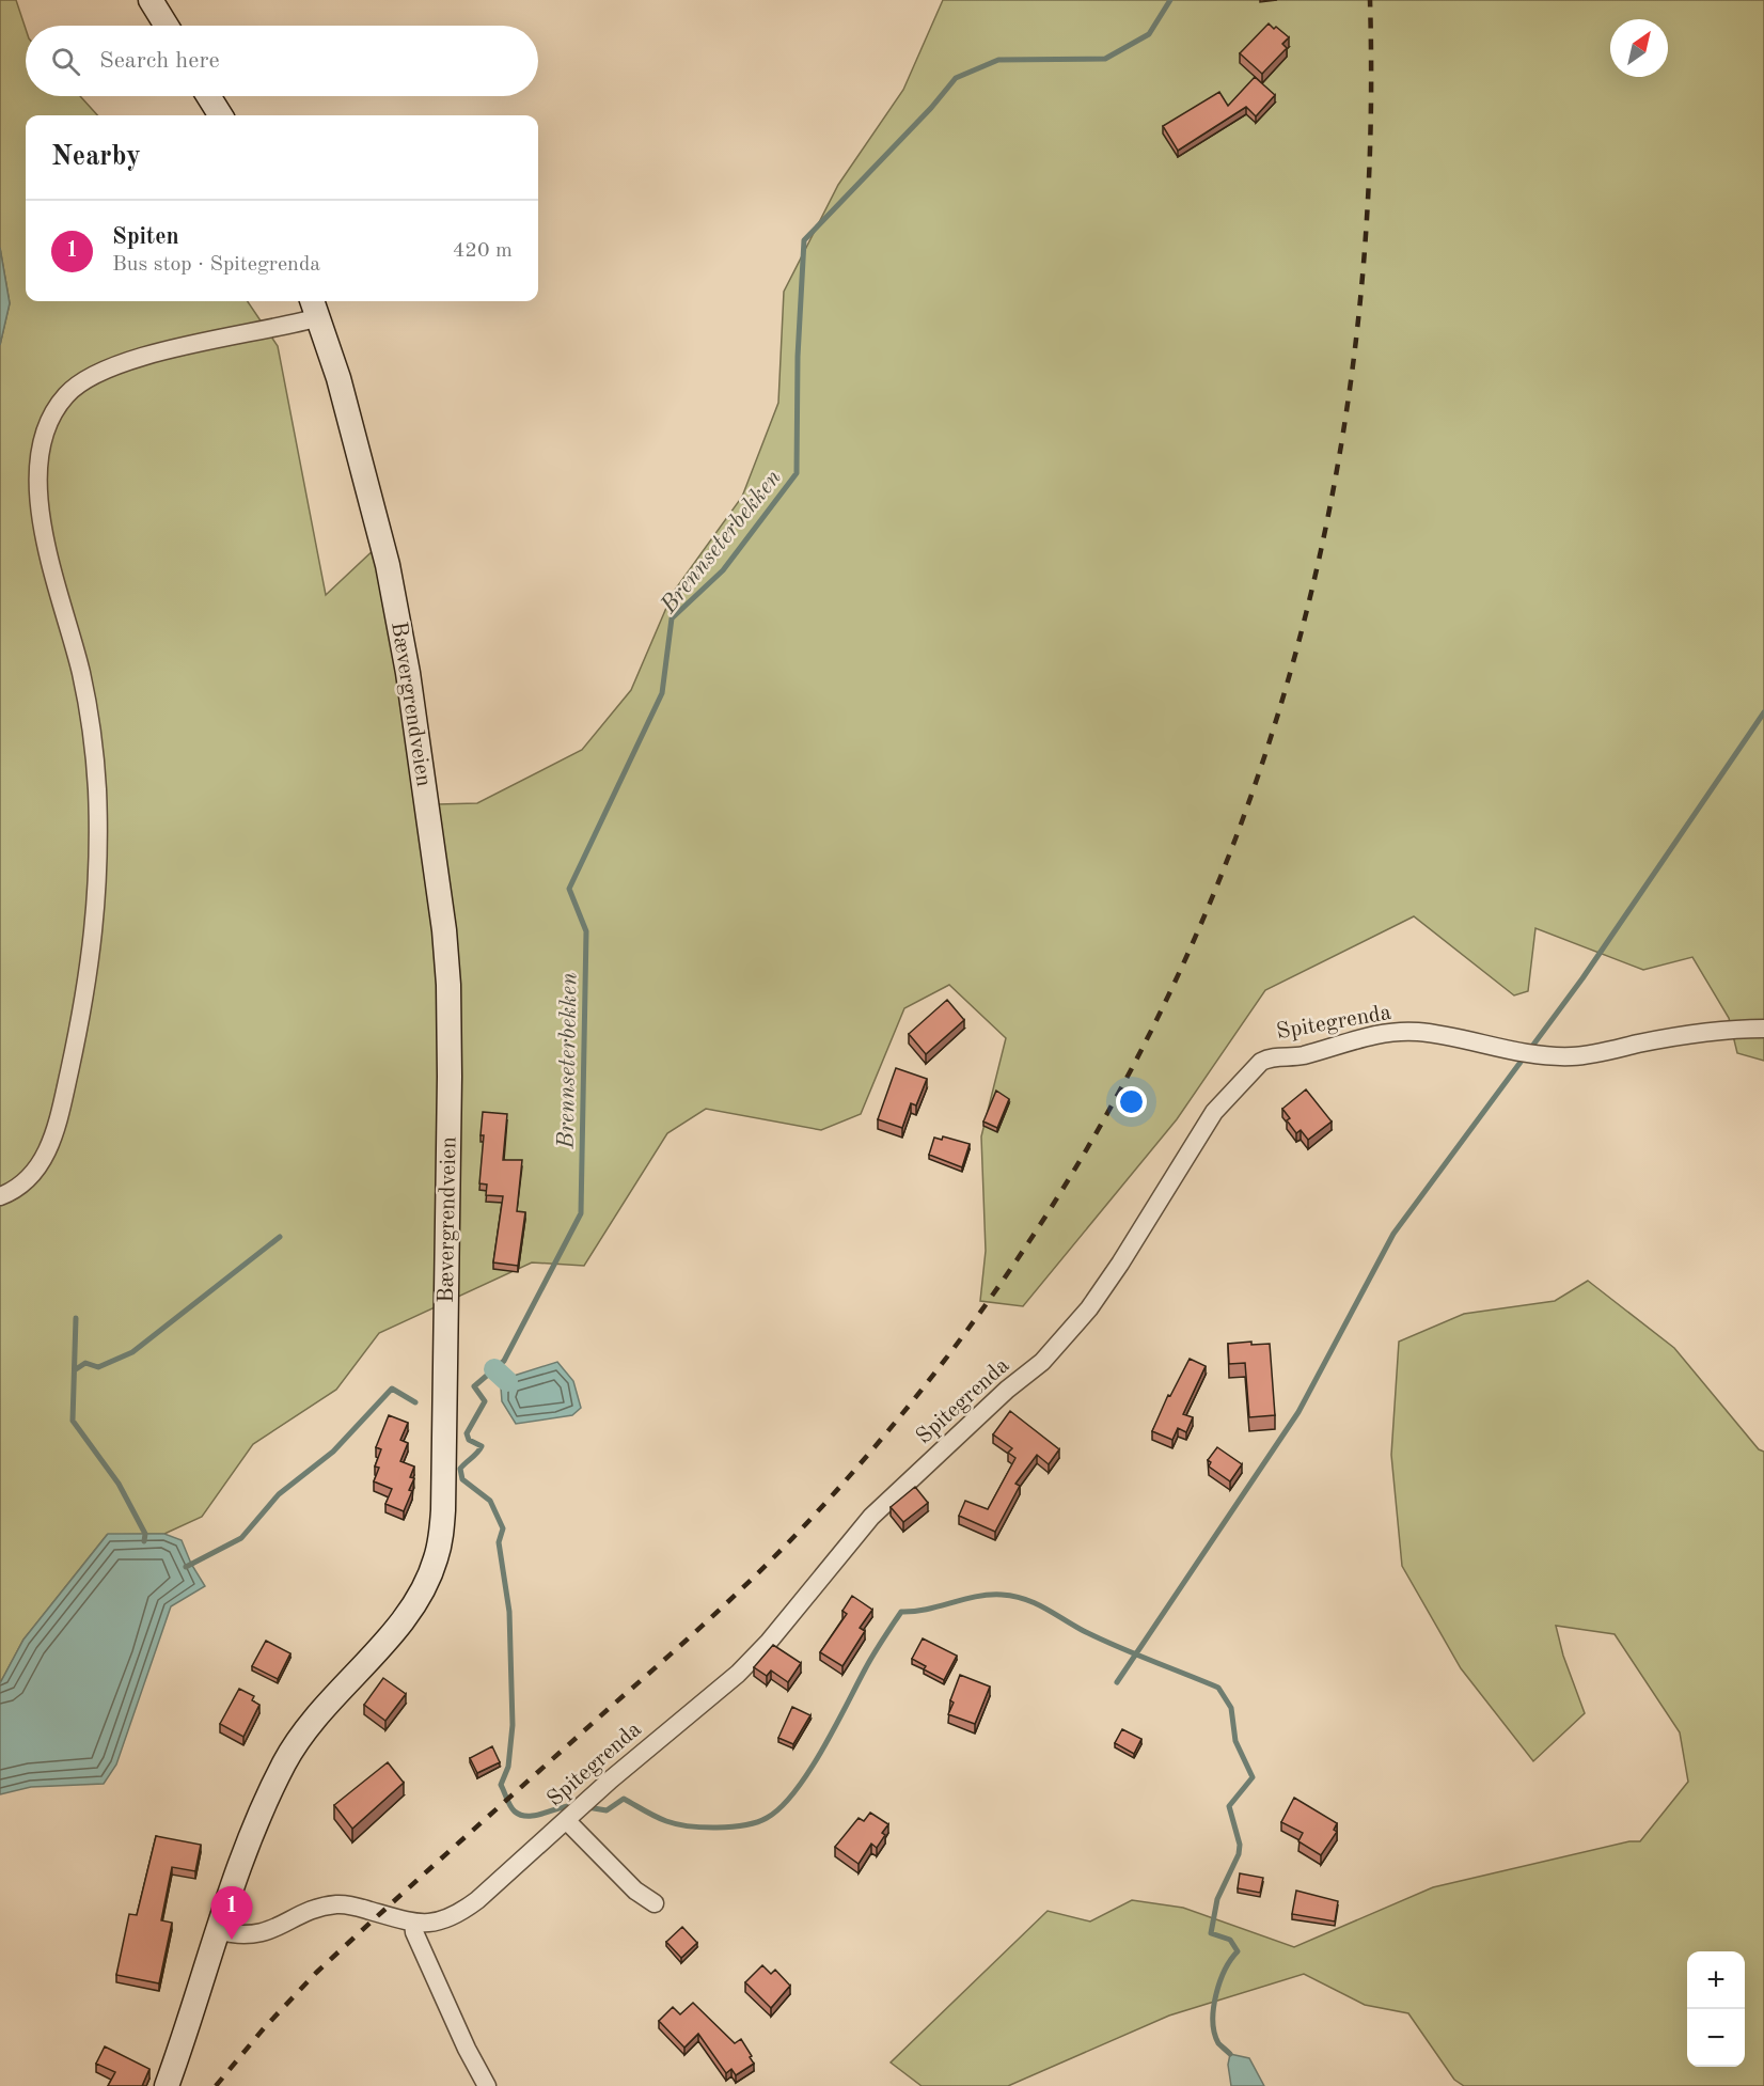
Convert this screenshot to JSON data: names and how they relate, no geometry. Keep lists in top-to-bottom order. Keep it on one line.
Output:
{"streets":{"main road":["Bævergrendveien"],"street":["Spitegrenda"]},"crossings":[["Bævergrendveien","Spitegrenda"]],"water":["Brennseterbekken"],"north":"top right","page":{"search":"Search here","heading":"Nearby","list":[{"mark":"1","name":"Spiten","note":"Bus stop · Spitegrenda","value":"420 m"}],"pins":"1","map_buttons":["+","−"]}}
